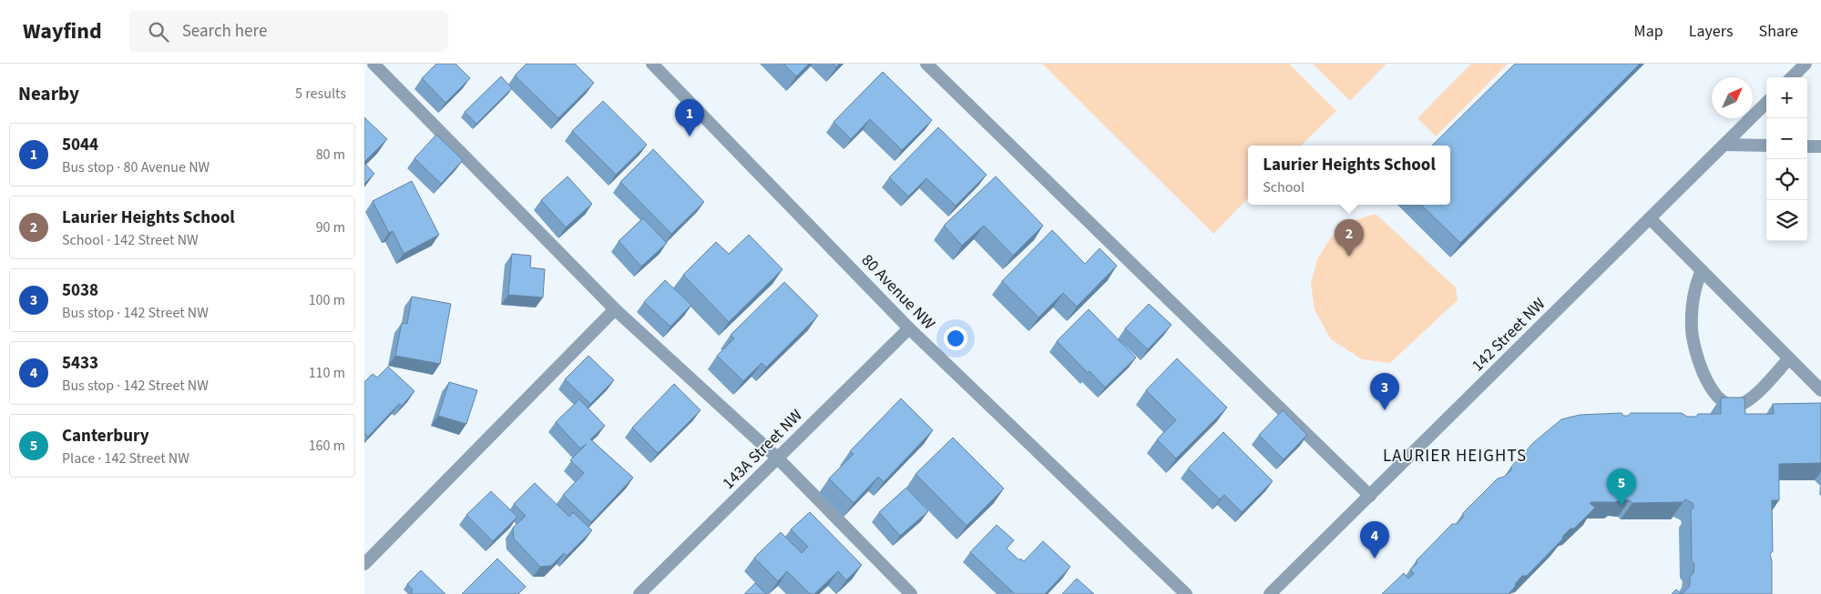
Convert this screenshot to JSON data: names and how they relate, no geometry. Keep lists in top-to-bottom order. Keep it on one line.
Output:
{"streets":{"street":["80 Avenue NW","142 Street NW","143A Street NW"]},"crossings":[["80 Avenue NW","143A Street NW"]],"districts":["LAURIER HEIGHTS"],"north":"top right","page":{"header":"Wayfind","search":"Search here","nav":["Map","Layers","Share"],"heading":["Nearby","5 results"],"map_buttons":["+","−"],"pins":["1","2","3","5","4"],"list":[{"mark":"1","name":"5044","note":"Bus stop · 80 Avenue NW","value":"80 m"},{"mark":"2","name":"Laurier Heights School","note":"School · 142 Street NW","value":"90 m"},{"mark":"3","name":"5038","note":"Bus stop · 142 Street NW","value":"100 m"},{"mark":"4","name":"5433","note":"Bus stop · 142 Street NW","value":"110 m"},{"mark":"5","name":"Canterbury","note":"Place · 142 Street NW","value":"160 m"}],"popup":["Laurier Heights School","School"]}}
